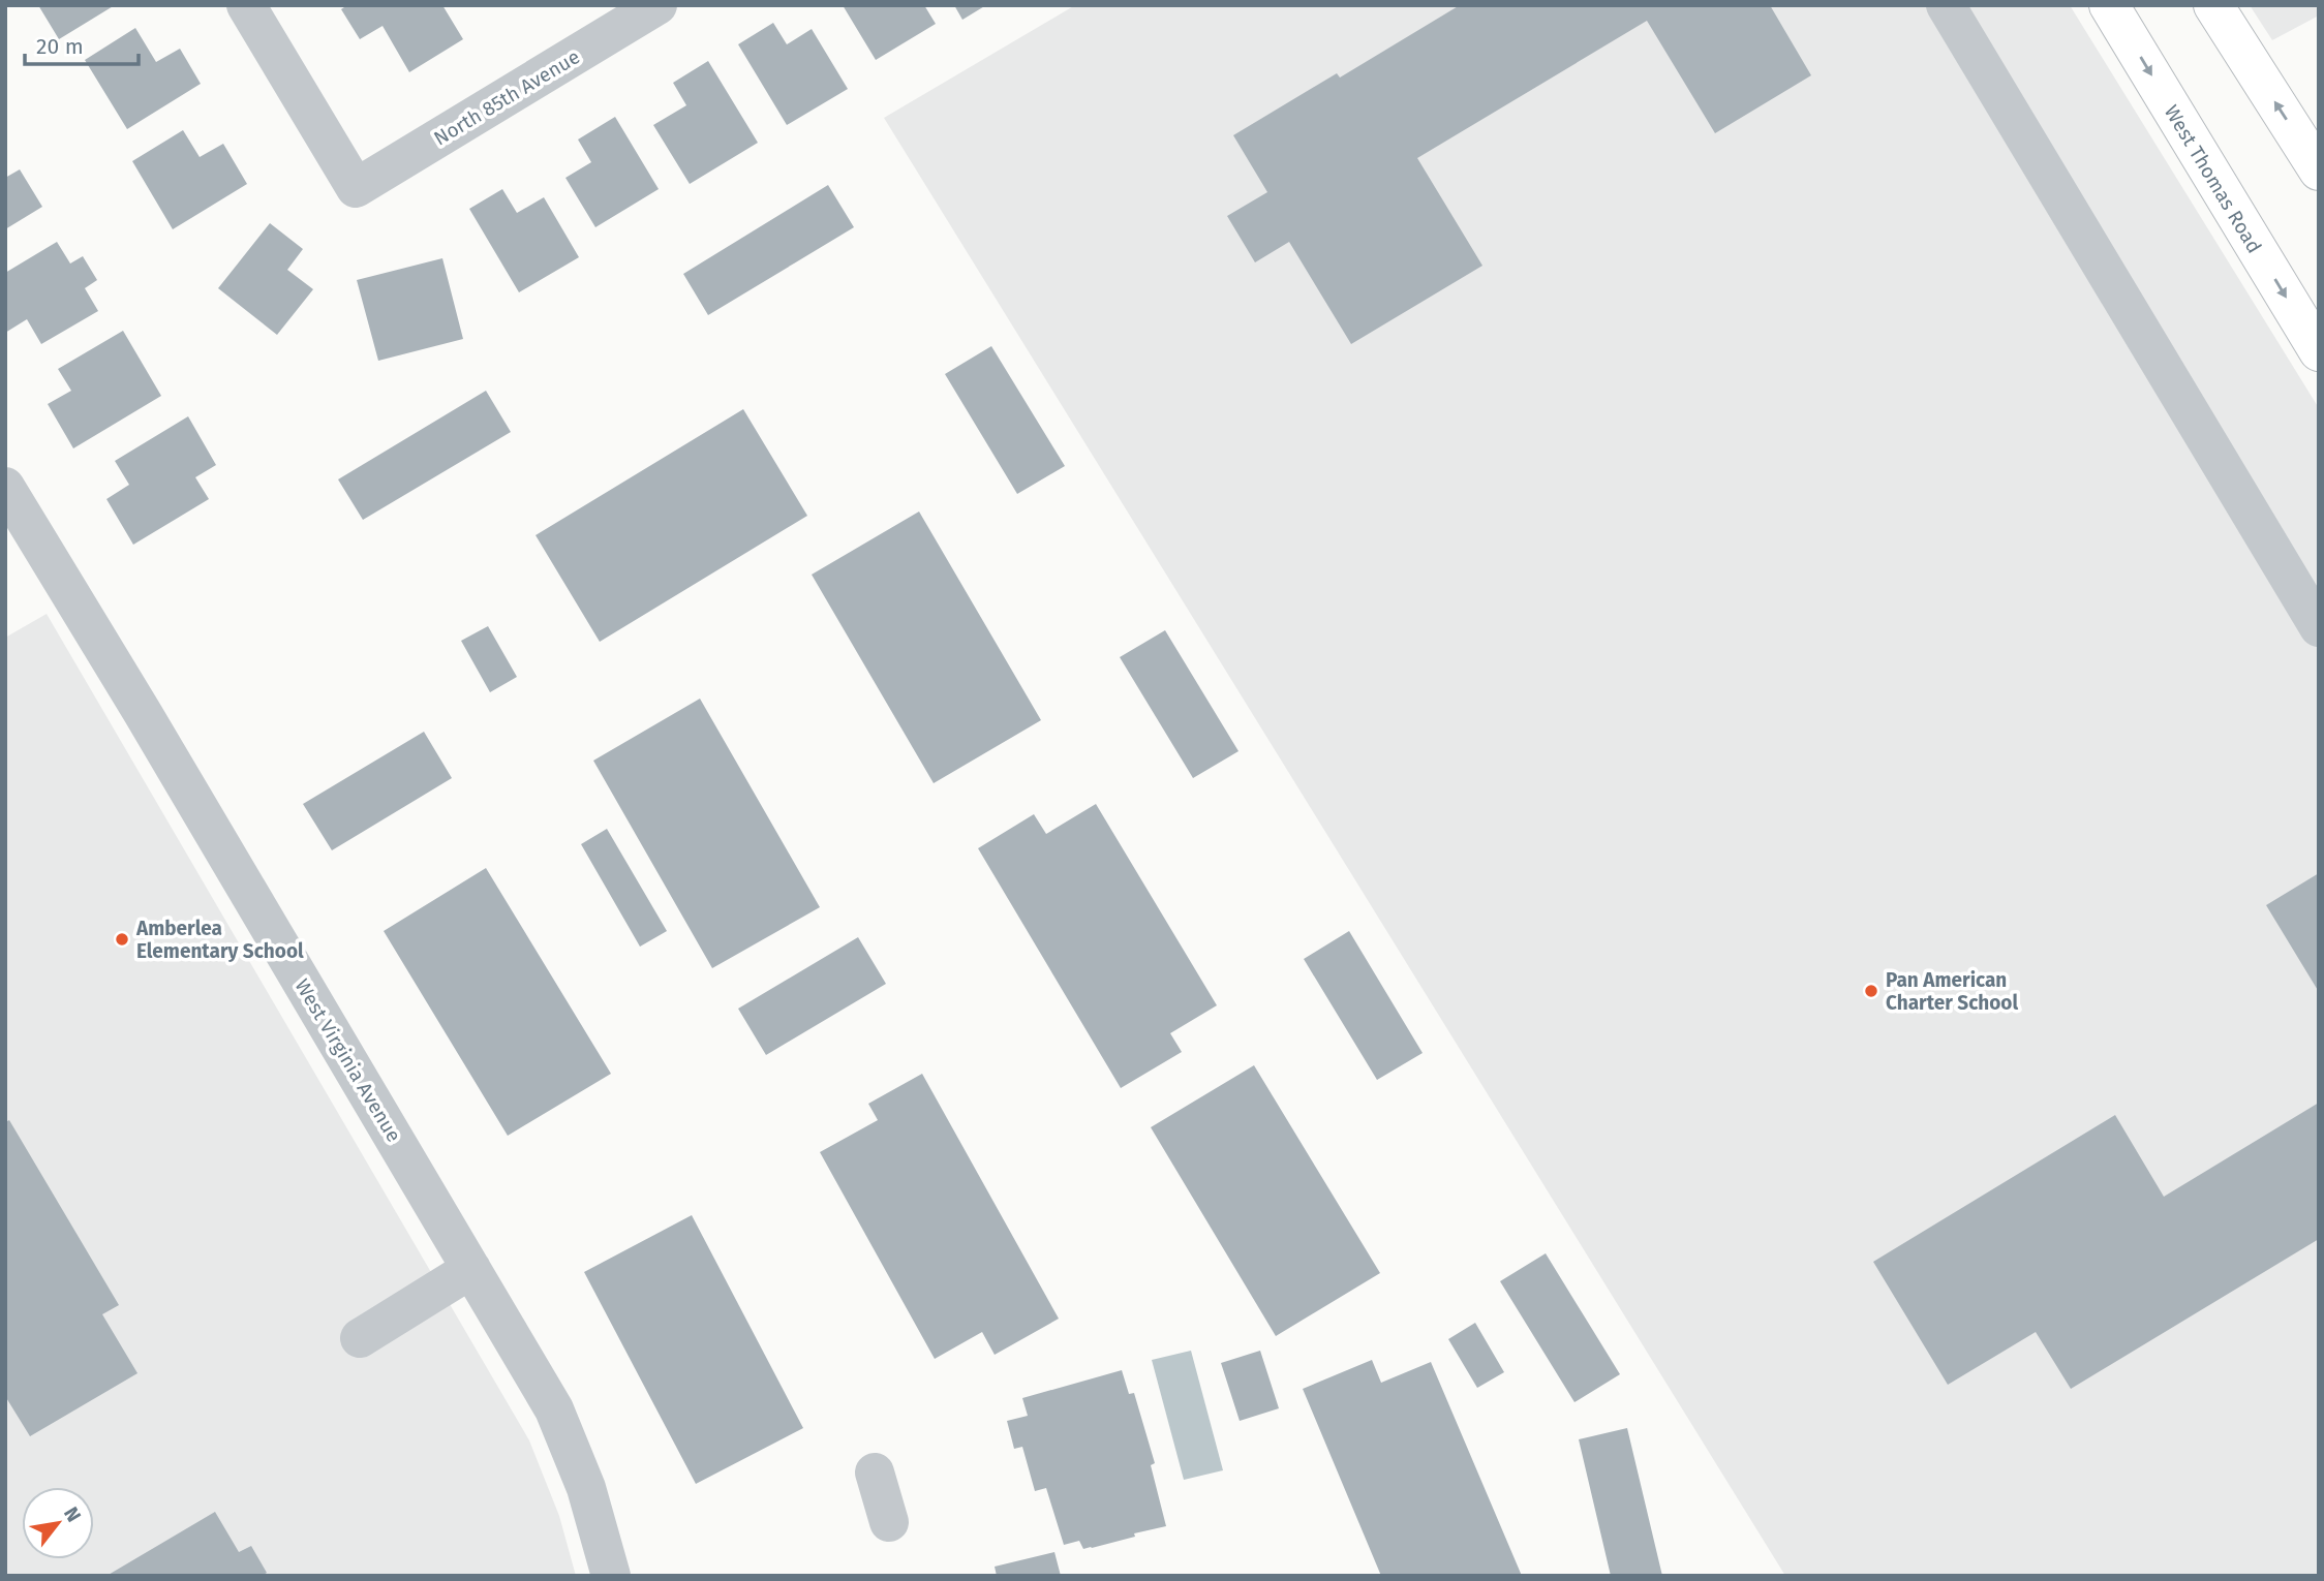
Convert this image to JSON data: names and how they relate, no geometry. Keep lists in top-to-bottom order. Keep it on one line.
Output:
{"streets":{"main road":["West Thomas Road"],"street":["North 85th Avenue","West Virginia Avenue"]},"places":["Amberlea Elementary School","Pan American Charter School"],"scale_bar":"20 m","north":"top right"}
